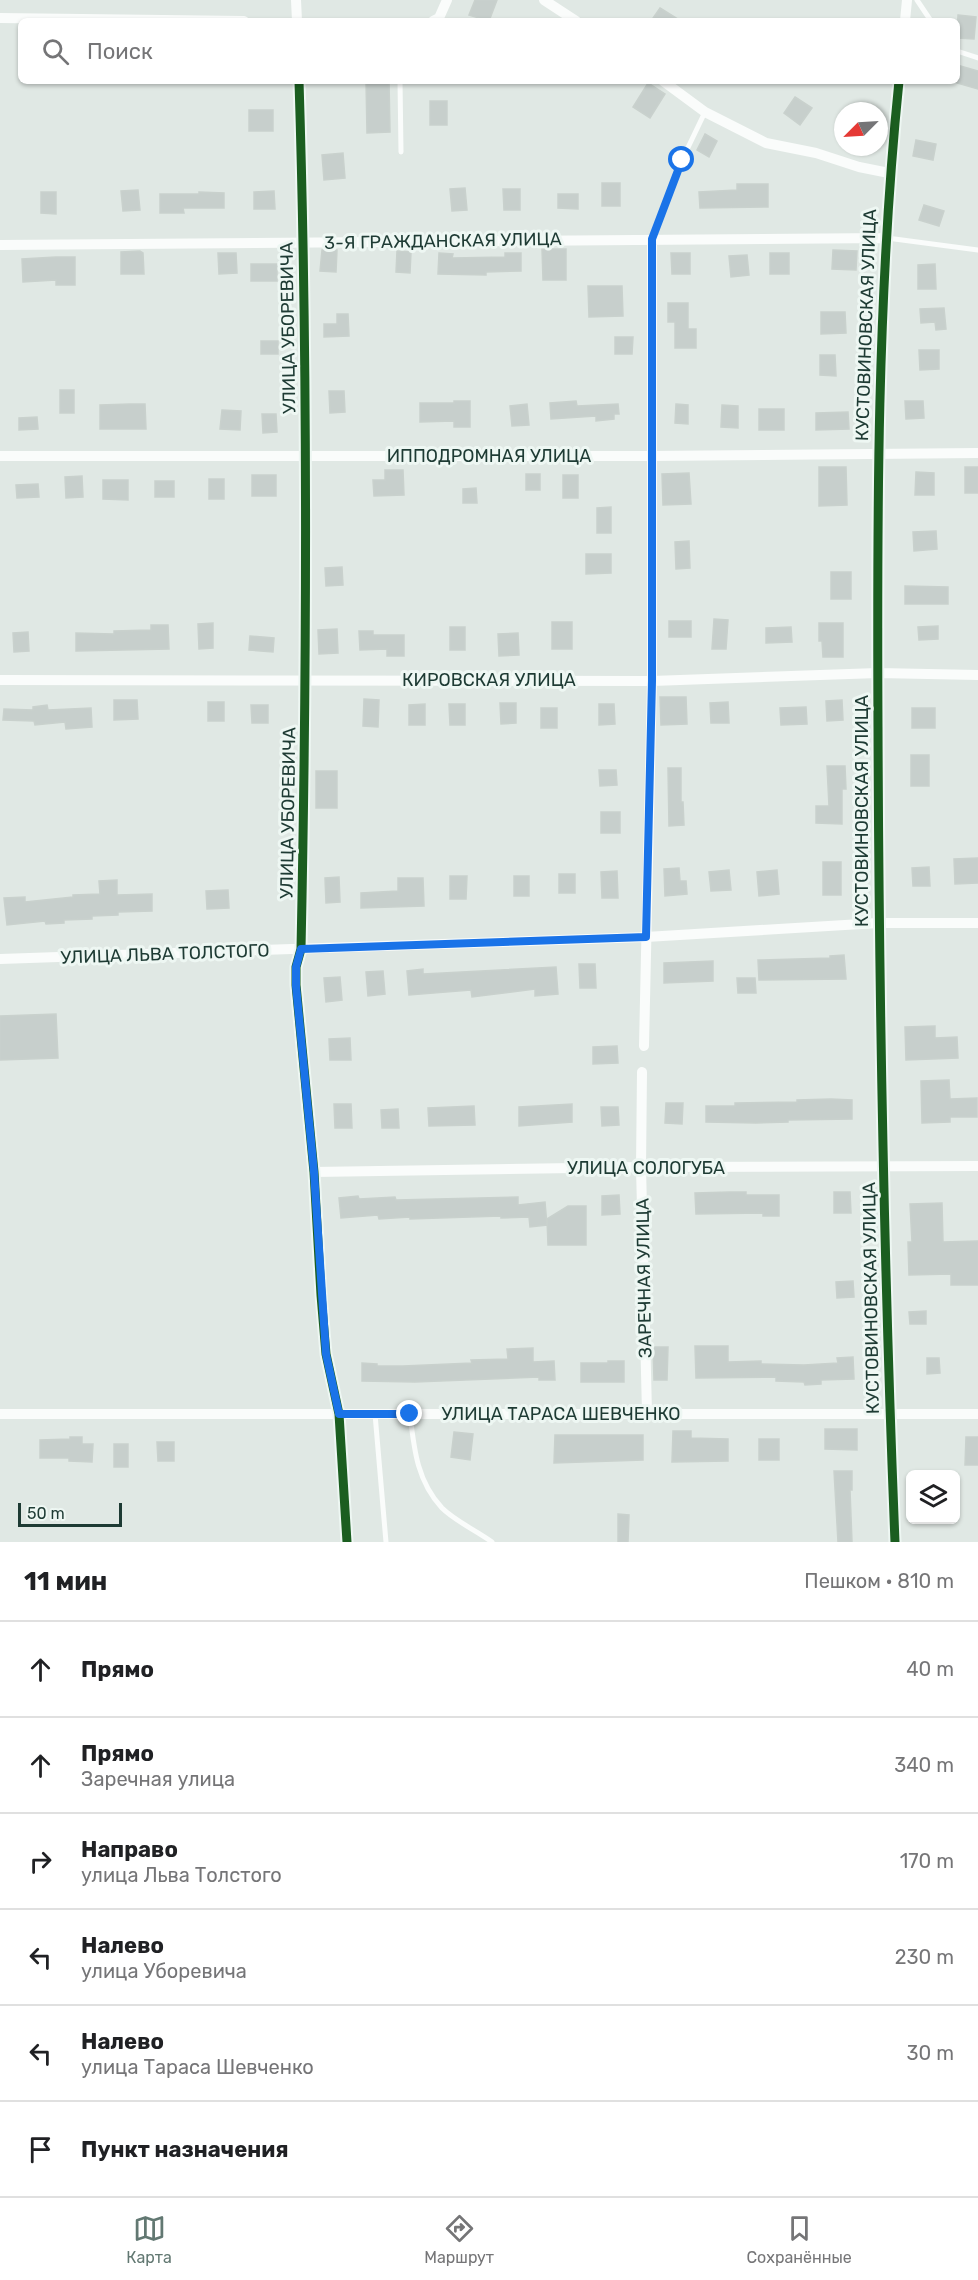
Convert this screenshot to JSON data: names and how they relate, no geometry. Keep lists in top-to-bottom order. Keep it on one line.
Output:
{"streets":{"street":["3-Я ГРАЖДАНСКАЯ УЛИЦА","КУСТОВИНОВСКАЯ УЛИЦА","УЛИЦА УБОРЕВИЧА","ИППОДРОМНАЯ УЛИЦА","КИРОВСКАЯ УЛИЦА","УЛИЦА ЛЬВА ТОЛСТОГО","УЛИЦА СОЛОГУБА","ЗАРЕЧНАЯ УЛИЦА","УЛИЦА ТАРАСА ШЕВЧЕНКО"]},"crossings":[["3-Я ГРАЖДАНСКАЯ УЛИЦА","КУСТОВИНОВСКАЯ УЛИЦА"],["3-Я ГРАЖДАНСКАЯ УЛИЦА","УЛИЦА УБОРЕВИЧА"],["КУСТОВИНОВСКАЯ УЛИЦА","ИППОДРОМНАЯ УЛИЦА"],["КУСТОВИНОВСКАЯ УЛИЦА","КИРОВСКАЯ УЛИЦА"],["КУСТОВИНОВСКАЯ УЛИЦА","УЛИЦА ЛЬВА ТОЛСТОГО"],["КУСТОВИНОВСКАЯ УЛИЦА","УЛИЦА СОЛОГУБА"],["КУСТОВИНОВСКАЯ УЛИЦА","УЛИЦА ТАРАСА ШЕВЧЕНКО"],["УЛИЦА УБОРЕВИЧА","ИППОДРОМНАЯ УЛИЦА"],["УЛИЦА УБОРЕВИЧА","КИРОВСКАЯ УЛИЦА"],["УЛИЦА УБОРЕВИЧА","УЛИЦА ЛЬВА ТОЛСТОГО"],["УЛИЦА УБОРЕВИЧА","УЛИЦА СОЛОГУБА"],["УЛИЦА УБОРЕВИЧА","УЛИЦА ТАРАСА ШЕВЧЕНКО"],["УЛИЦА СОЛОГУБА","ЗАРЕЧНАЯ УЛИЦА"],["ЗАРЕЧНАЯ УЛИЦА","УЛИЦА ТАРАСА ШЕВЧЕНКО"]],"scale_bar":"50 m","north":"bottom left","page":{"search":"Поиск","scale":"50 m","heading":["11 мин","Пешком · 810 m"],"list":[["Прямо","40 m"],["Прямо","Заречная улица","340 m"],["Направо","улица Льва Толстого","170 m"],["Налево","улица Уборевича","230 m"],["Налево","улица Тараса Шевченко","30 m"],"Пункт назначения"],"nav":["Карта","Маршрут","Сохранённые"]}}
